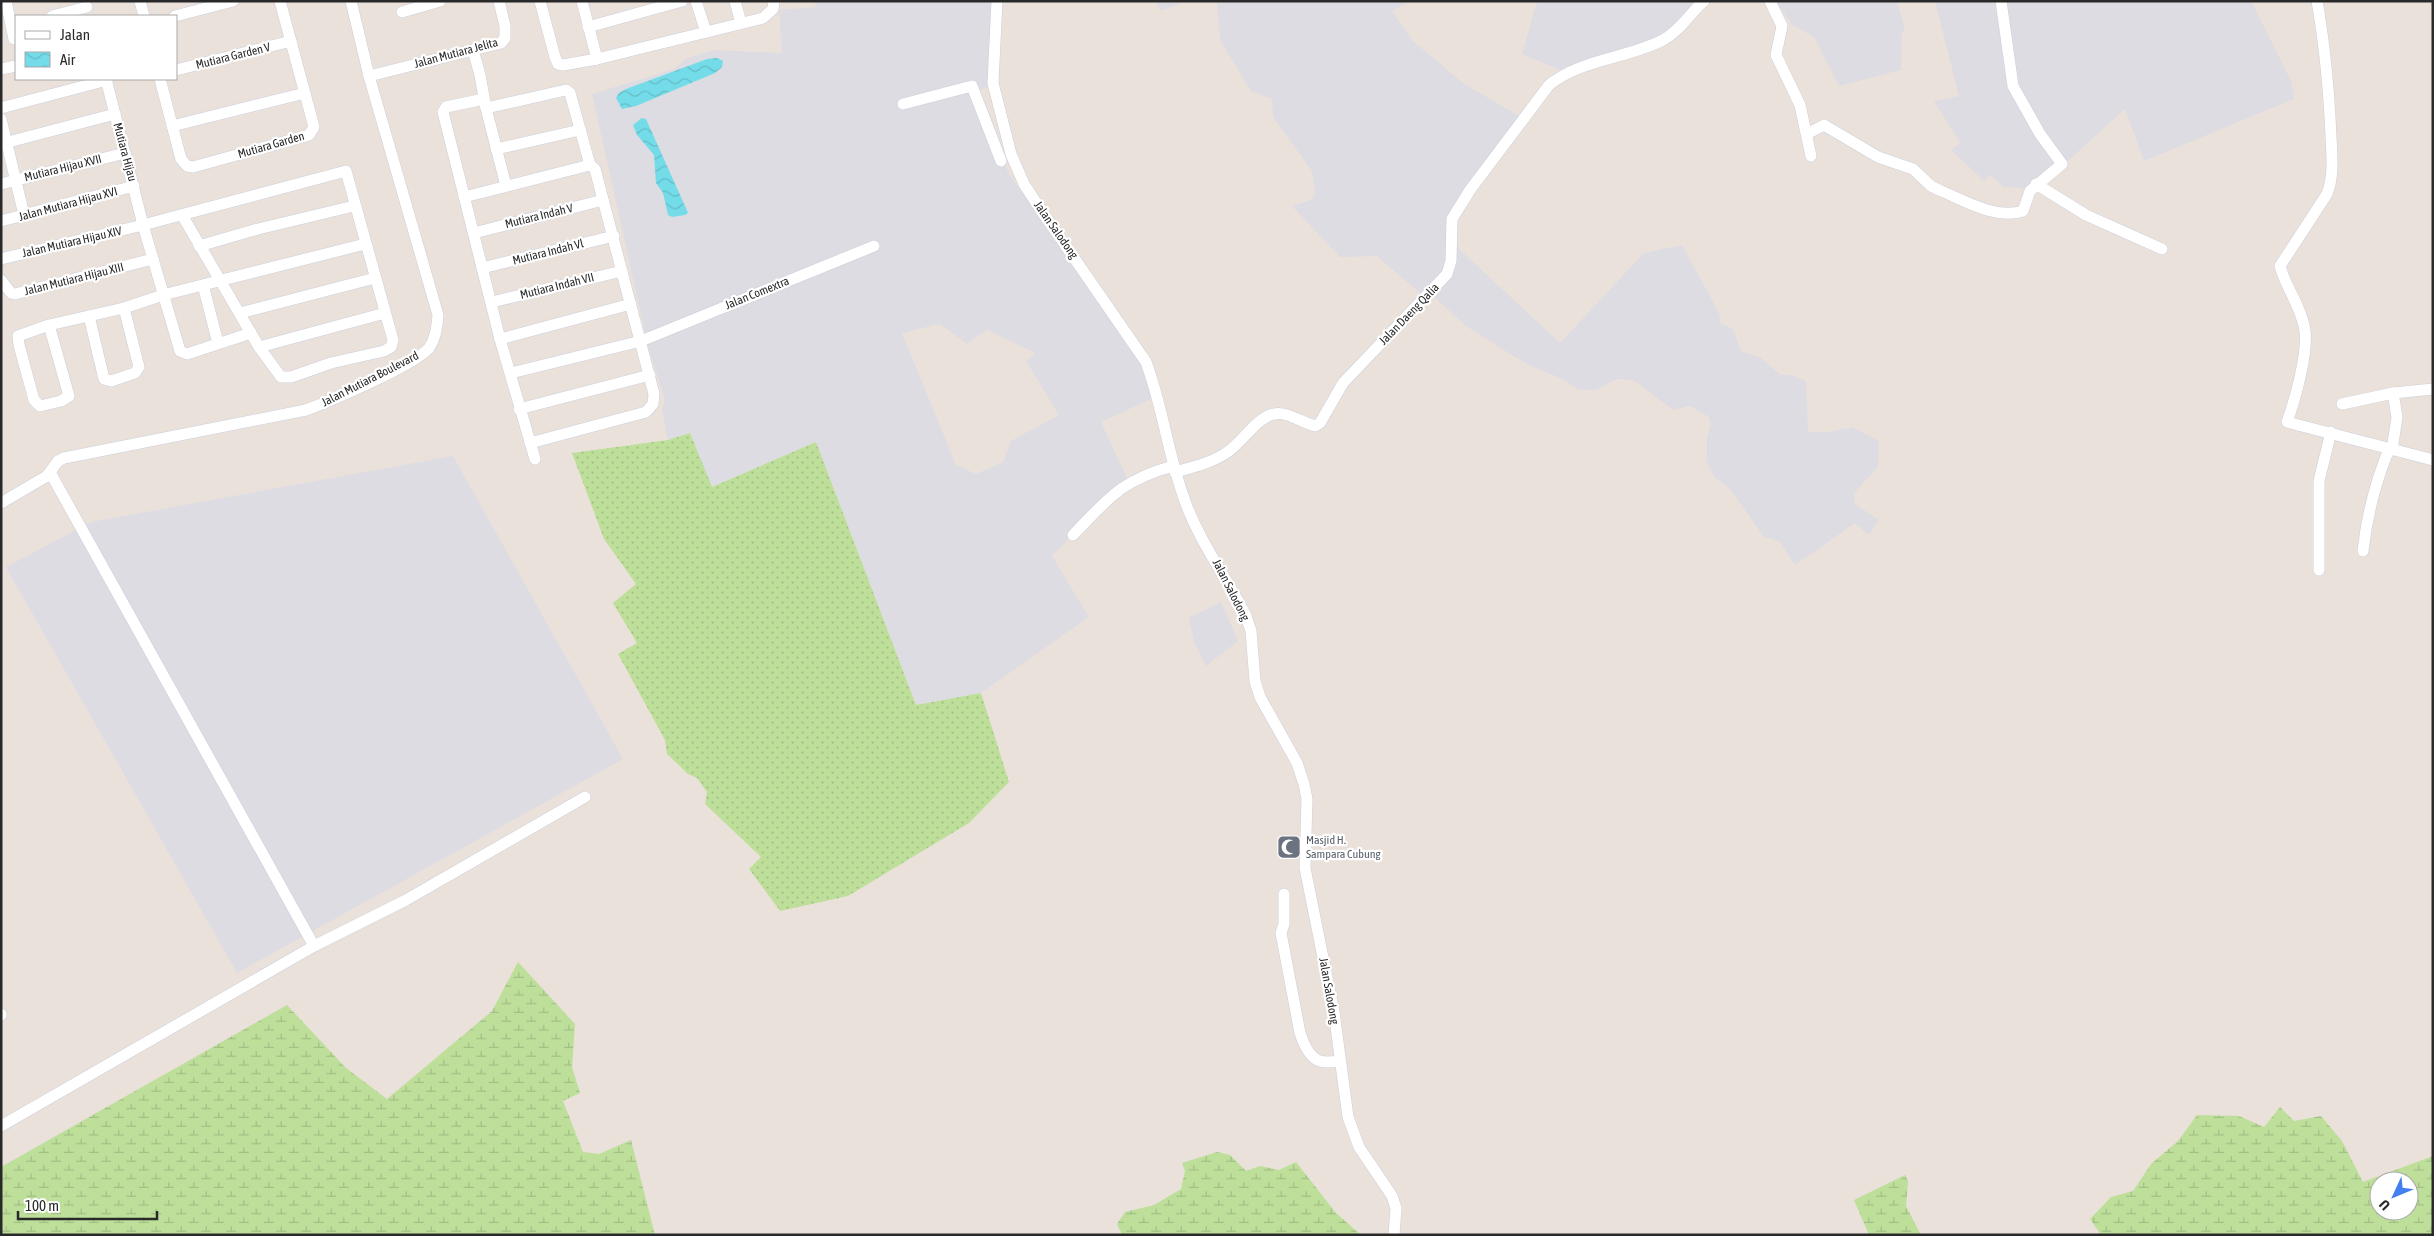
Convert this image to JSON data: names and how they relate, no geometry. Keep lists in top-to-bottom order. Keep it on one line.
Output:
{"streets":{"street":["Jalan Mutiara Jelita","Mutiara Garden V","Mutiara Garden","Mutiara Hijau","Mutiara Hijau XVII","Jalan Mutiara Hijau XVI","Mutiara Indah V","Jalan Salodong","Jalan Mutiara Hijau XIV","Mutiara Indah Vl","Jalan Mutiara Hijau XIII","Mutiara Indah VII","Jalan Comextra","Jalan Daeng Qalia","Jalan Mutiara Boulevard"]},"crossings":[["Jalan Mutiara Jelita","Jalan Mutiara Boulevard"],["Mutiara Hijau","Mutiara Hijau XVII"],["Mutiara Hijau","Jalan Mutiara Hijau XVI"],["Mutiara Hijau","Jalan Mutiara Hijau XIV"],["Mutiara Hijau","Jalan Mutiara Hijau XIII"],["Jalan Salodong","Jalan Daeng Qalia"]],"places":{"mosque":["Masjid H. Sampara Cubung"]},"legend":["Jalan","Air"],"scale_bar":"100 m","north":"bottom left"}
